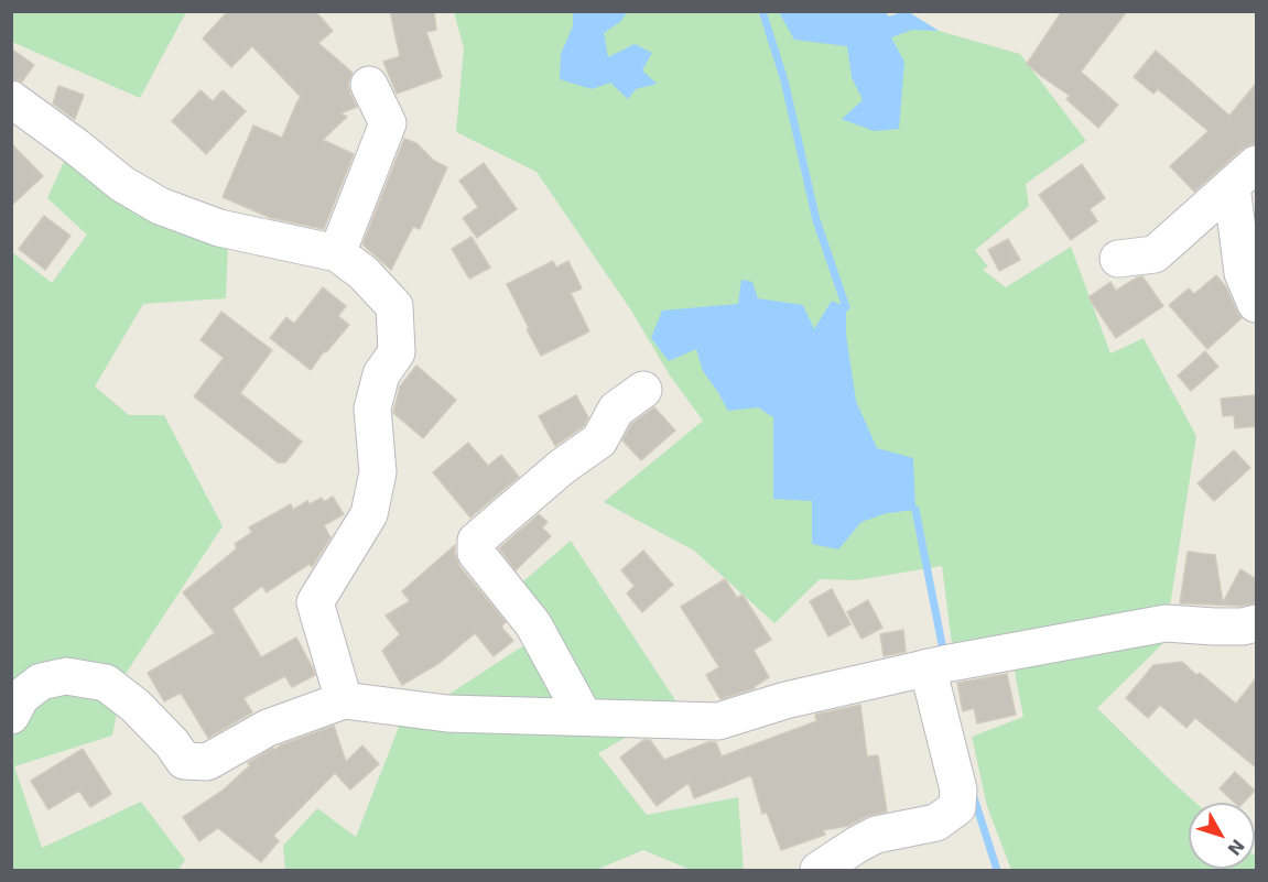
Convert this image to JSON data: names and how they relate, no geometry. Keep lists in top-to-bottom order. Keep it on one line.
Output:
{"north":"bottom right"}
